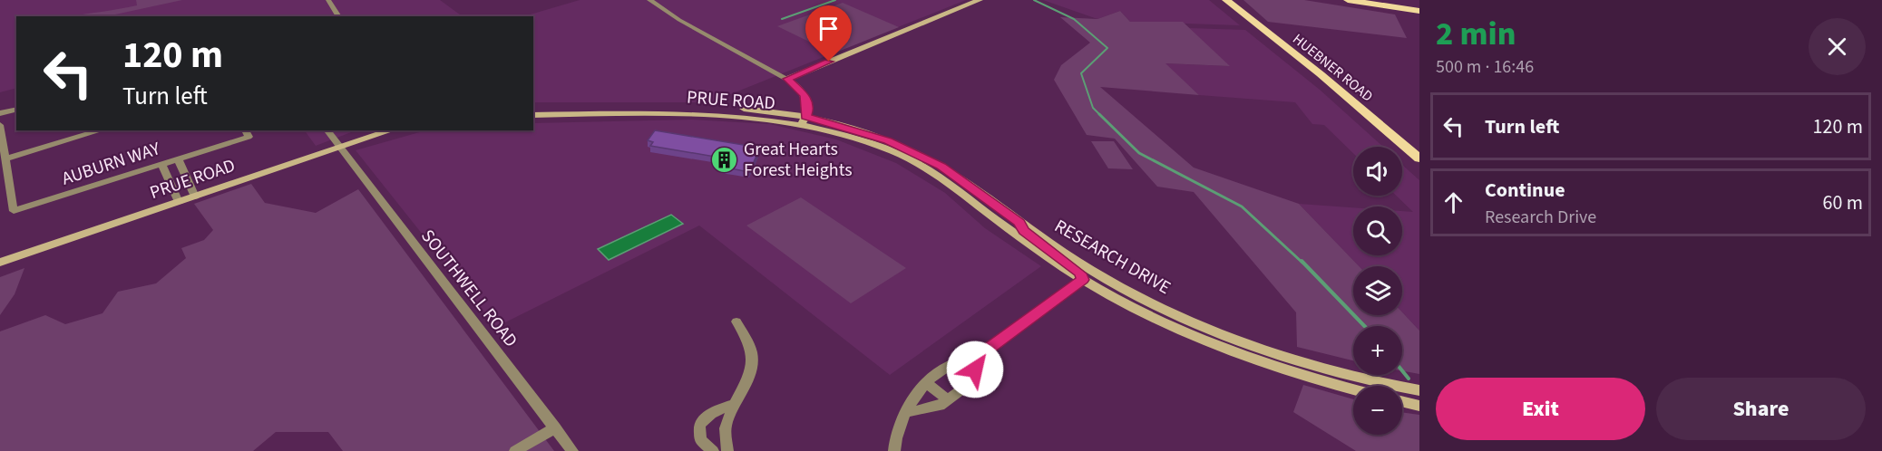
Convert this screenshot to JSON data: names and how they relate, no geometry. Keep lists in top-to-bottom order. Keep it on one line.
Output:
{"streets":{"main road":["HUEBNER ROAD","PRUE ROAD","RESEARCH DRIVE"],"street":["AUBURN WAY","SOUTHWELL ROAD"]},"crossings":[["PRUE ROAD","RESEARCH DRIVE"],["PRUE ROAD","SOUTHWELL ROAD"]],"places":{"building":["Great Hearts Forest Heights"]},"page":{"heading":["2 min","500 m · 16:46"],"turn":["120 m","Turn left"],"list":[{"name":"Turn left","value":"120 m"},{"name":"Continue","note":"Research Drive","value":"60 m"}],"map_buttons":["+","−"],"buttons":["Exit","Share"]}}
